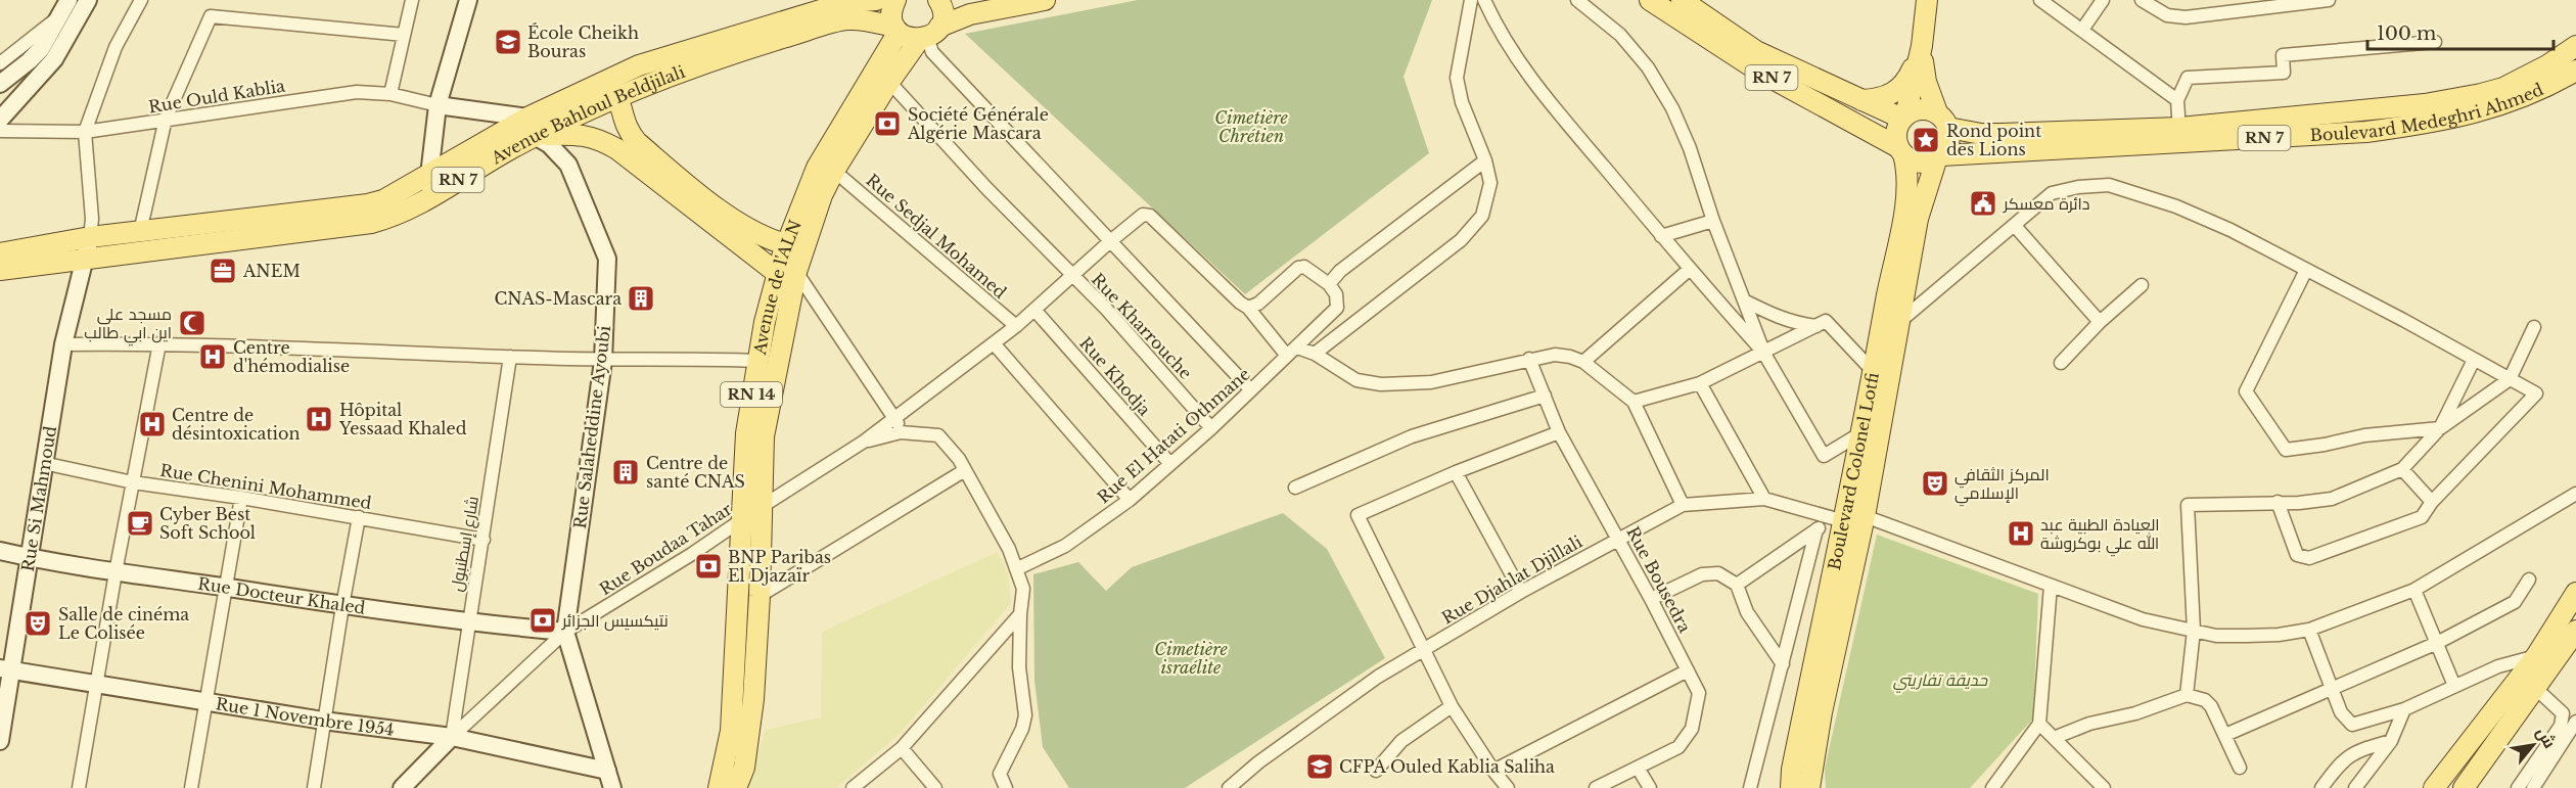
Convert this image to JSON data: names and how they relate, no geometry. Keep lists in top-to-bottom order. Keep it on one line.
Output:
{"streets":{"main road":["RN 7","Boulevard Medeghri Ahmed","Avenue Bahloul Beldjilali","Avenue de l'ALN","RN 14","Boulevard Colonel Lotfi"],"street":["Rue Ould Kablia","Rue Sedjal Mohamed","Rue Kharrouche","Rue Khodja","Rue Salaheddine Ayoubi","Rue El Hatati Othmane","Rue Chenini Mohammed","Rue Si Mahmoud","شارع إسطنبول","Rue Boudaa Tahar","Rue Djahlat Djillali","Rue Bousedra","Rue Docteur Khaled","Rue 1 Novembre 1954"]},"crossings":[["RN 7","Boulevard Medeghri Ahmed"],["RN 7","Boulevard Colonel Lotfi"],["Boulevard Medeghri Ahmed","Boulevard Colonel Lotfi"],["Avenue Bahloul Beldjilali","Avenue de l'ALN"],["Avenue Bahloul Beldjilali","Rue Salaheddine Ayoubi"],["Avenue Bahloul Beldjilali","Rue Si Mahmoud"],["Rue Sedjal Mohamed","Avenue de l'ALN"],["Rue Sedjal Mohamed","Rue Boudaa Tahar"],["Avenue de l'ALN","Rue Kharrouche"],["Avenue de l'ALN","Rue Boudaa Tahar"],["Rue Kharrouche","Rue El Hatati Othmane"],["Rue Kharrouche","Rue Boudaa Tahar"],["Rue Khodja","Rue El Hatati Othmane"],["Rue Khodja","Rue Boudaa Tahar"],["Rue Salaheddine Ayoubi","Rue Boudaa Tahar"],["Rue Salaheddine Ayoubi","Rue Docteur Khaled"],["Boulevard Colonel Lotfi","Rue Djahlat Djillali"],["Rue Chenini Mohammed","Rue Si Mahmoud"],["Rue Chenini Mohammed","شارع إسطنبول"],["Rue Si Mahmoud","Rue Docteur Khaled"],["Rue Si Mahmoud","Rue 1 Novembre 1954"],["شارع إسطنبول","Rue Boudaa Tahar"],["شارع إسطنبول","Rue Docteur Khaled"],["شارع إسطنبول","Rue 1 Novembre 1954"],["Rue Boudaa Tahar","Rue Docteur Khaled"],["Rue Boudaa Tahar","Rue 1 Novembre 1954"],["Rue Djahlat Djillali","Rue Bousedra"]],"parks":["Cimetière Chrétien","Cimetière israélite","حديقة تفاريتي"],"places":{"school or university":["École Cheikh Bouras","CFPA Ouled Kablia Saliha"],"bank":["Société Générale Algérie Mascara","BNP Paribas El Djazaïr","نتيكسيس الجزائر"],"place":["Rond point des Lions"],"public building":["دائرة معسكر"],"office":["ANEM"],"building":["CNAS-Mascara","Centre de santé CNAS"],"mosque":["مسجد علي اين ابي طالب"],"hospital":["Centre d'hémodialise","Hôpital Yessaad Khaled","Centre de désintoxication","العيادة الطبية عبد الله علي بوكروشة"],"theatre":["المركز الثقافي الإسلامي","Salle de cinéma Le Colisée"],"cafe":["Cyber Best Soft School"]},"scale_bar":"100 m","north":"top right"}
